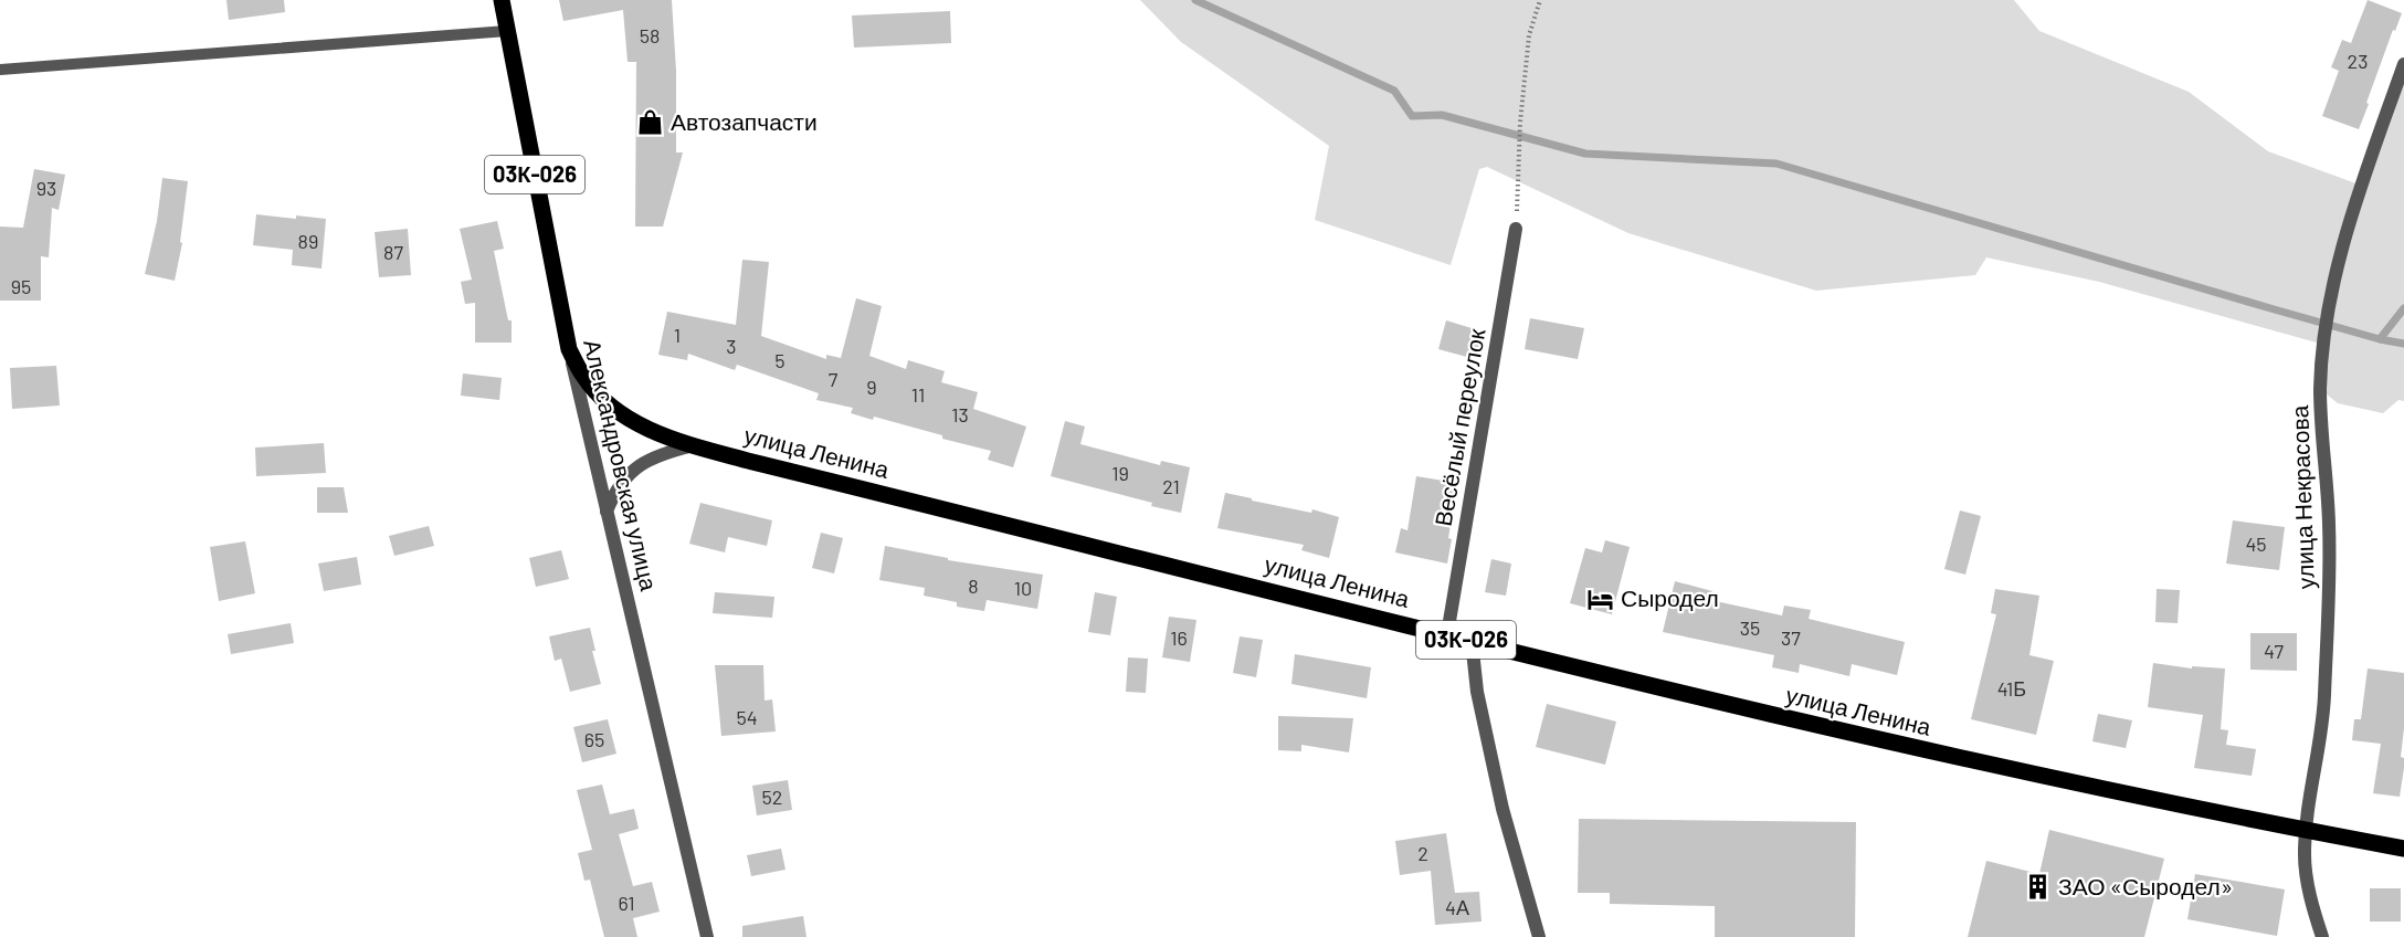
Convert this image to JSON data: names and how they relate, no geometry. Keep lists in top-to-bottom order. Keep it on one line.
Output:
{"streets":{"main road":["03К-026","улица Ленина","Александровская улица"],"street":["Весёлый переулок","улица Некрасова"]},"crossings":[["Весёлый переулок","улица Ленина"],["улица Ленина","Александровская улица"],["улица Ленина","улица Некрасова"]],"places":{"shop":["Автозапчасти"],"hotel":["Сыродел"],"building":["ЗАО «Сыродел»"]},"house_numbers":["58","23","93","89","87","95","1","3","5","7","9","11","13","19","21","45","8","10","35","16","37","47","41Б","54","65","52","2","61","4А"]}
